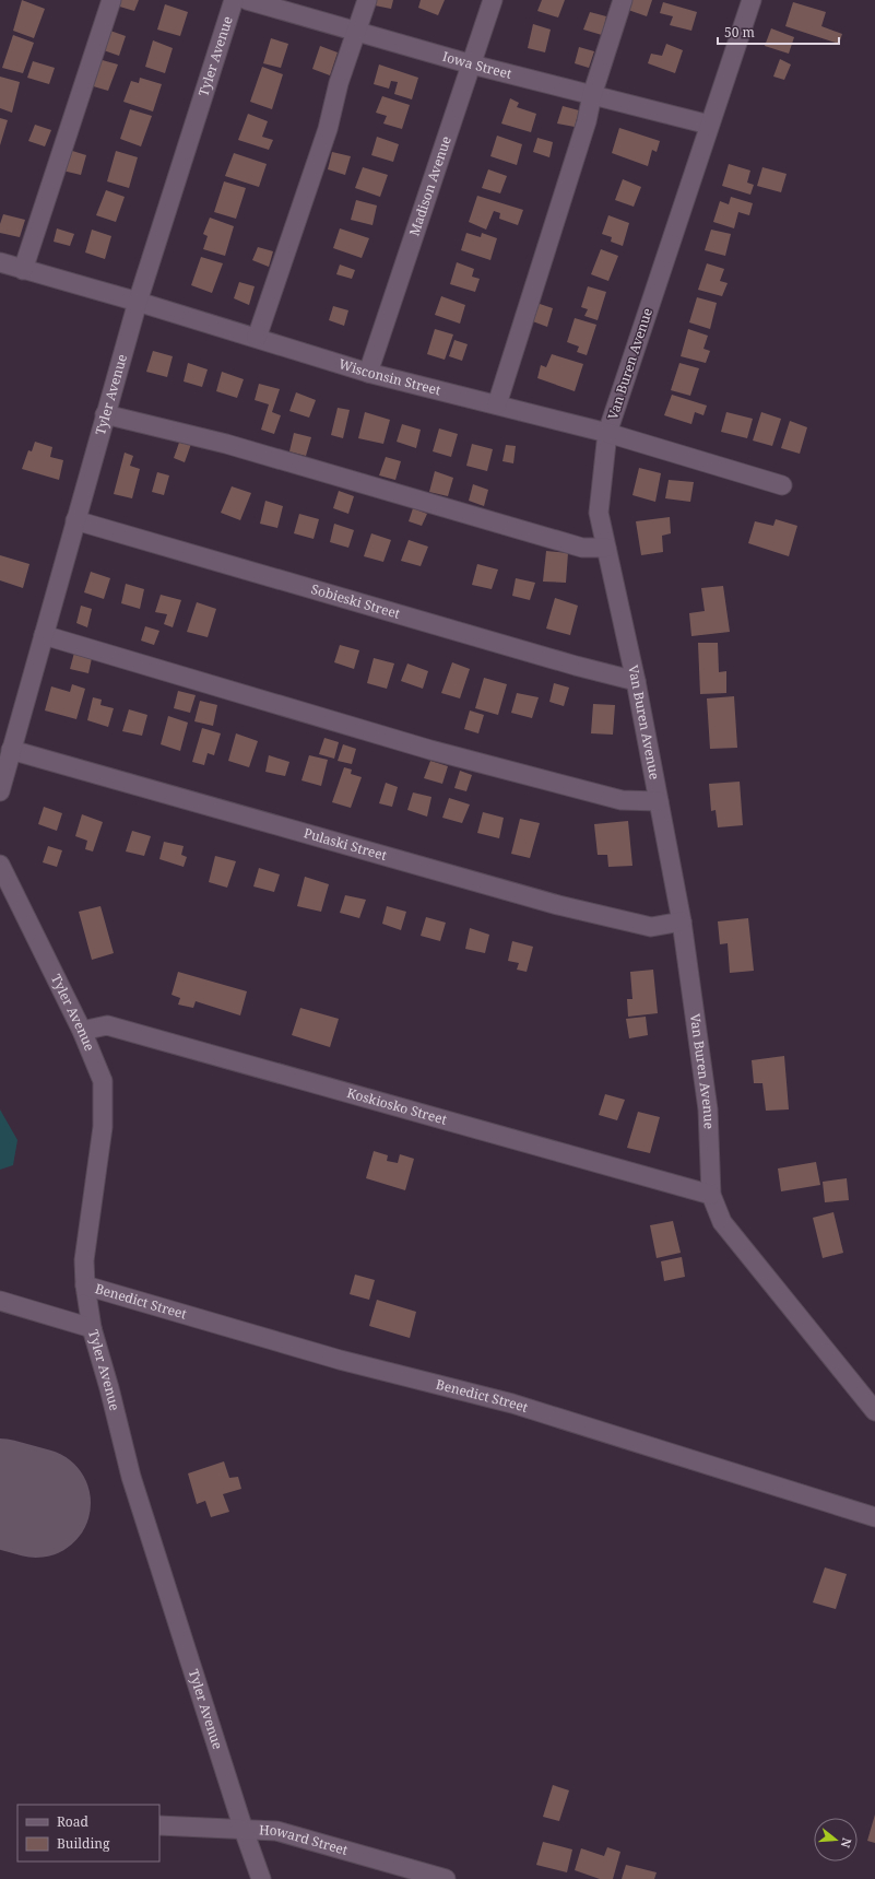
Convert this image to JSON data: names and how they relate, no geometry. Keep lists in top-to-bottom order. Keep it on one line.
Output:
{"streets":{"street":["Tyler Avenue","Iowa Street","Madison Avenue","Van Buren Avenue","Wisconsin Street","Sobieski Street","Pulaski Street","Koskiosko Street","Benedict Street","Howard Street"]},"crossings":[["Tyler Avenue","Wisconsin Street"],["Tyler Avenue","Sobieski Street"],["Tyler Avenue","Pulaski Street"],["Tyler Avenue","Koskiosko Street"],["Tyler Avenue","Benedict Street"],["Tyler Avenue","Howard Street"],["Iowa Street","Madison Avenue"],["Iowa Street","Van Buren Avenue"],["Madison Avenue","Wisconsin Street"],["Van Buren Avenue","Wisconsin Street"],["Van Buren Avenue","Sobieski Street"],["Van Buren Avenue","Pulaski Street"],["Van Buren Avenue","Koskiosko Street"]],"legend":["Road","Building"],"scale_bar":"50 m","north":"right"}
